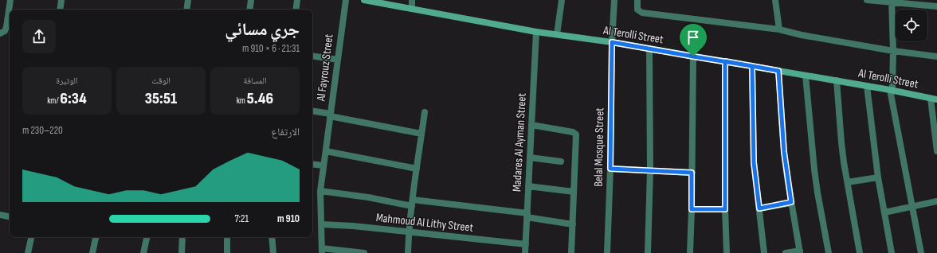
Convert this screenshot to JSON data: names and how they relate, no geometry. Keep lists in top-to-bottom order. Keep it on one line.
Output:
{"streets":{"street":["Al Terolli Street","Al Fayrouz Street","Madares Al Ayman Street","Belal Mosque Street","Mahmoud Al Lithy Street"]},"crossings":[["Al Terolli Street","Madares Al Ayman Street"],["Al Terolli Street","Belal Mosque Street"],["Al Fayrouz Street","Mahmoud Al Lithy Street"],["Madares Al Ayman Street","Mahmoud Al Lithy Street"]],"page":{"heading":["جري مسائي","21:31 · 6 × 910 m"],"stats":[["المسافة","5.46 km"],["الوقت","35:51"],["الوتيرة","6:34 /km"]],"chart":["الارتفاع","220–230 m"],"list":[{"name":"910 m","note":"7:21"}]}}
